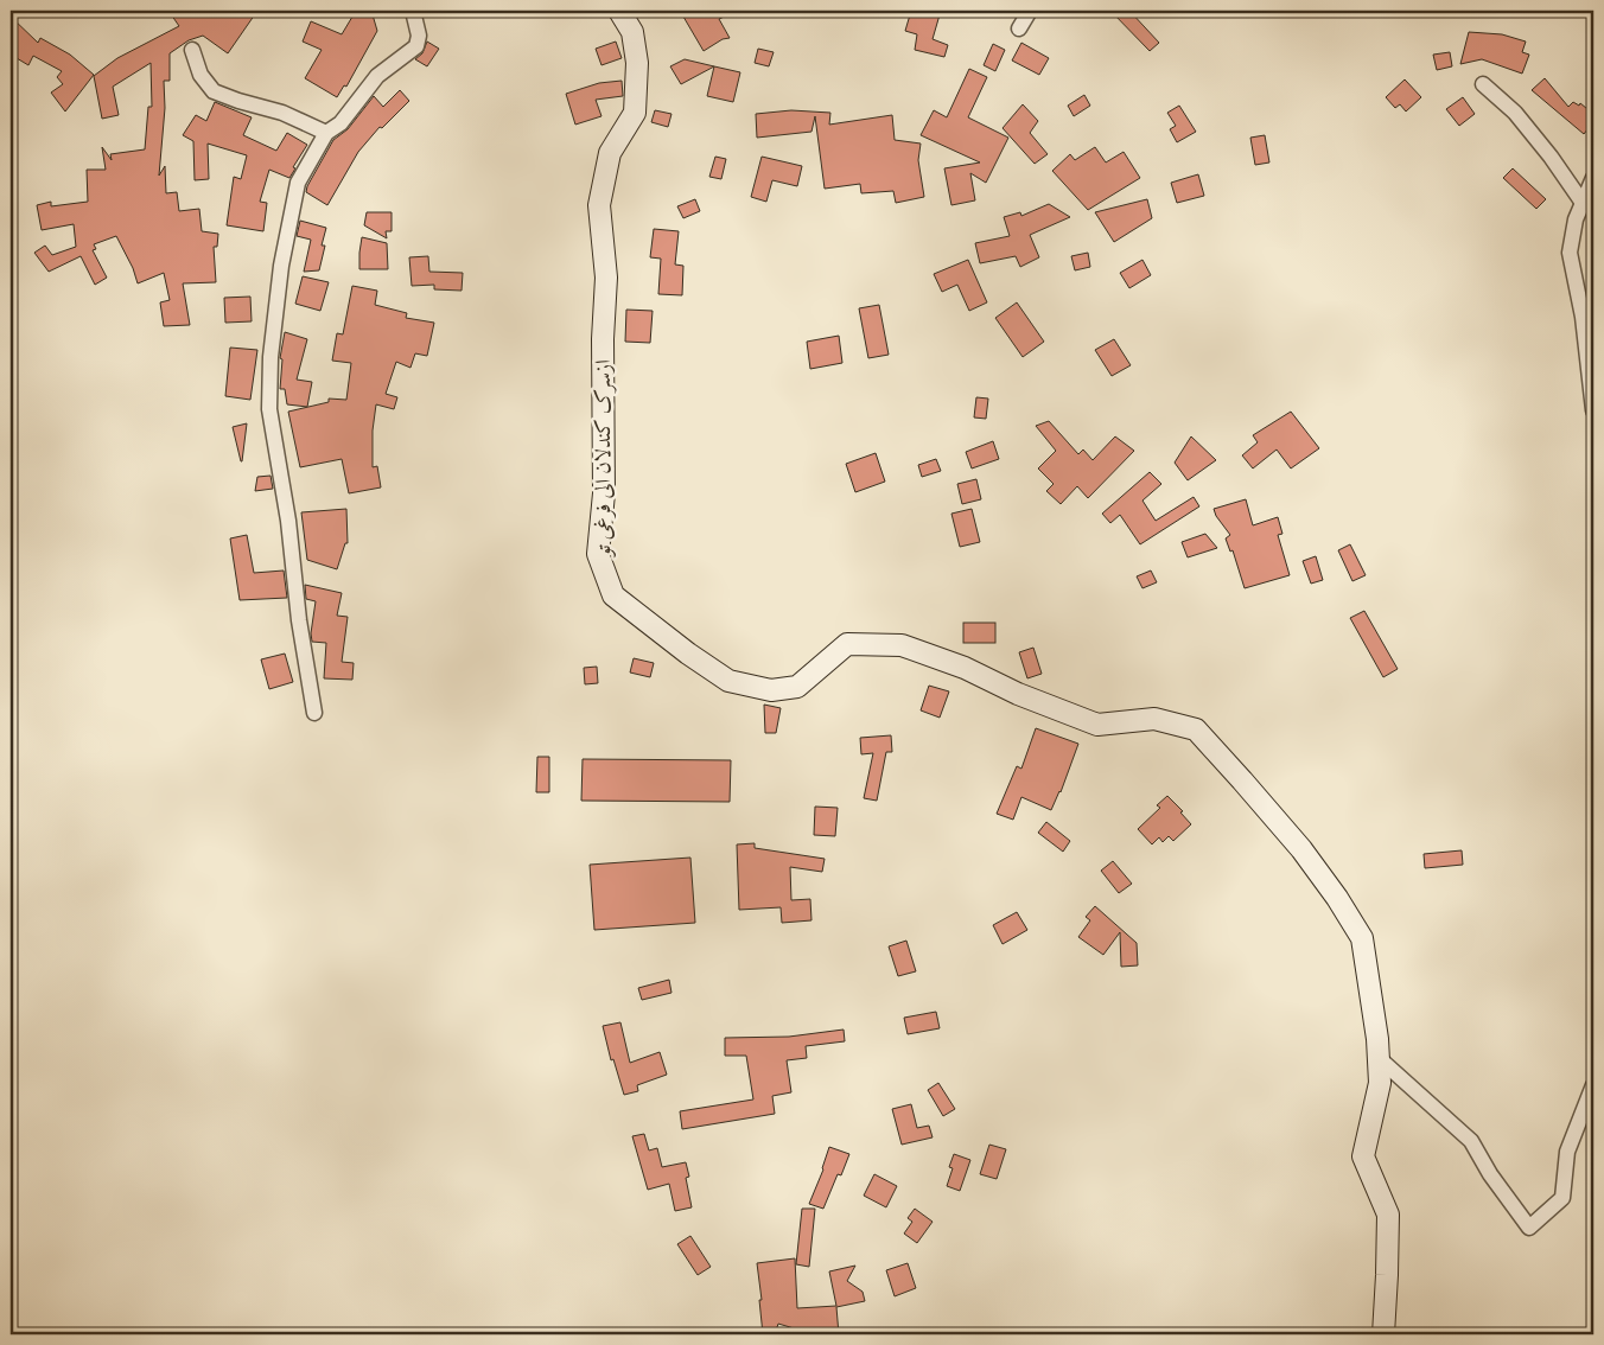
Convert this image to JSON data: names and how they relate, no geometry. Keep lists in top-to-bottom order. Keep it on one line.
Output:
{"streets":{"street":["ازسرک کندلان الی فرغی تو"]}}
